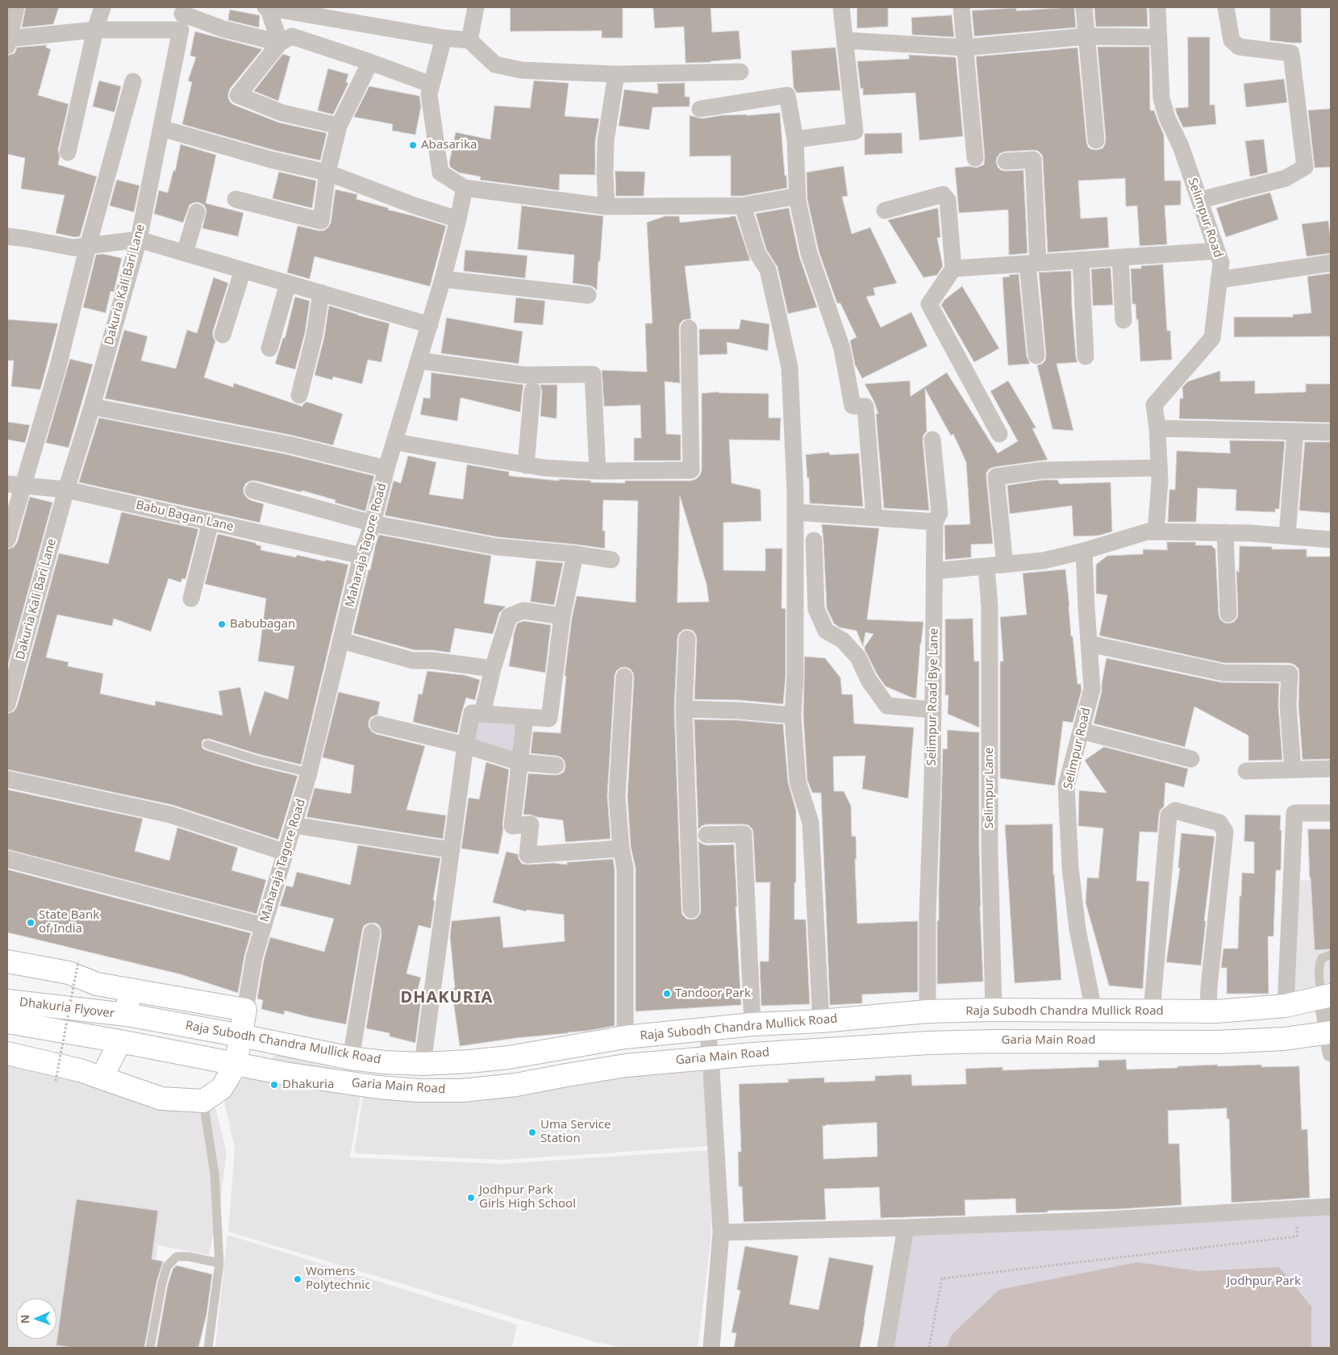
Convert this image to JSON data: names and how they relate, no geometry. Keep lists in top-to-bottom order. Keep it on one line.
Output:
{"streets":{"main road":["Maharaja Tagore Road","Dhakuria Flyover","Raja Subodh Chandra Mullick Road","Garia Main Road"],"street":["Selimpur Road","Dakuria Kali Bari Lane","Babu Bagan Lane","Selimpur Road Bye Lane","Selimpur Lane"]},"crossings":[["Selimpur Road","Raja Subodh Chandra Mullick Road"],["Dakuria Kali Bari Lane","Babu Bagan Lane"],["Babu Bagan Lane","Maharaja Tagore Road"],["Maharaja Tagore Road","Raja Subodh Chandra Mullick Road"],["Maharaja Tagore Road","Garia Main Road"],["Selimpur Road Bye Lane","Raja Subodh Chandra Mullick Road"],["Selimpur Lane","Raja Subodh Chandra Mullick Road"],["Dhakuria Flyover","Raja Subodh Chandra Mullick Road"],["Dhakuria Flyover","Garia Main Road"]],"districts":["DHAKURIA"],"parks":["Jodhpur Park"],"places":["Abasarika","Babubagan","State Bank of India","Tandoor Park","Dhakuria","Uma Service Station","Jodhpur Park Girls High School","Womens Polytechnic"],"north":"left"}
